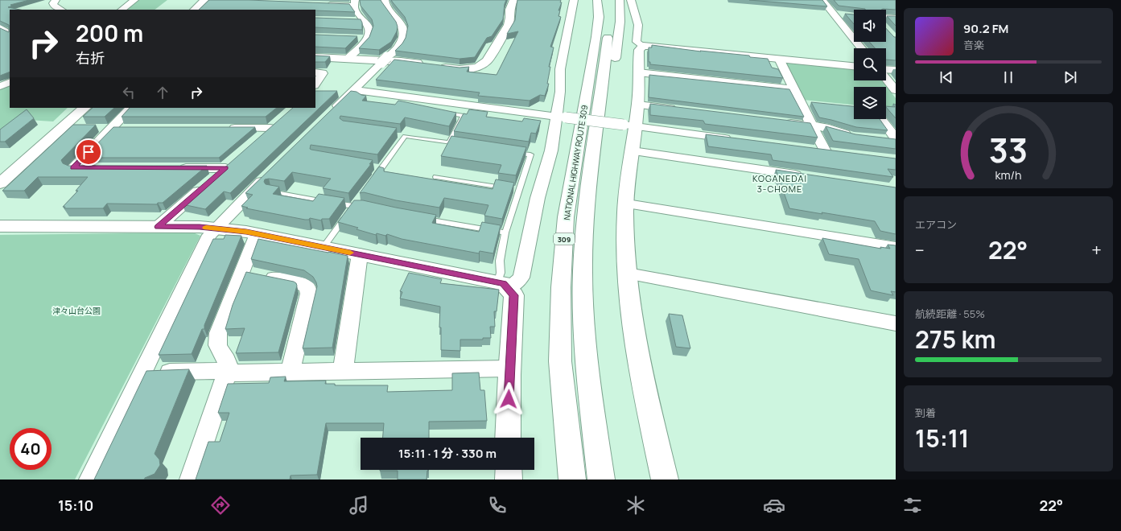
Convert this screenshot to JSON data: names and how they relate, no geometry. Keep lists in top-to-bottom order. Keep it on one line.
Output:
{"streets":{"main road":["NATIONAL HIGHWAY ROUTE 309","309"]},"districts":["KOGANEDAI 3-CHOME"],"parks":["津々山台公園"],"page":{"turn":["200 m","右折"],"song":["90.2 FM","音楽"],"tile":["エアコン",["航続距離 · 55%","275 km"],["到着","15:11"]],"heat":["−","22°","+"],"limit":"40","trip":"15:11 · 1 分 · 330 m","tabs":["15:10","22°"],"gauge":["33","km/h"]}}
